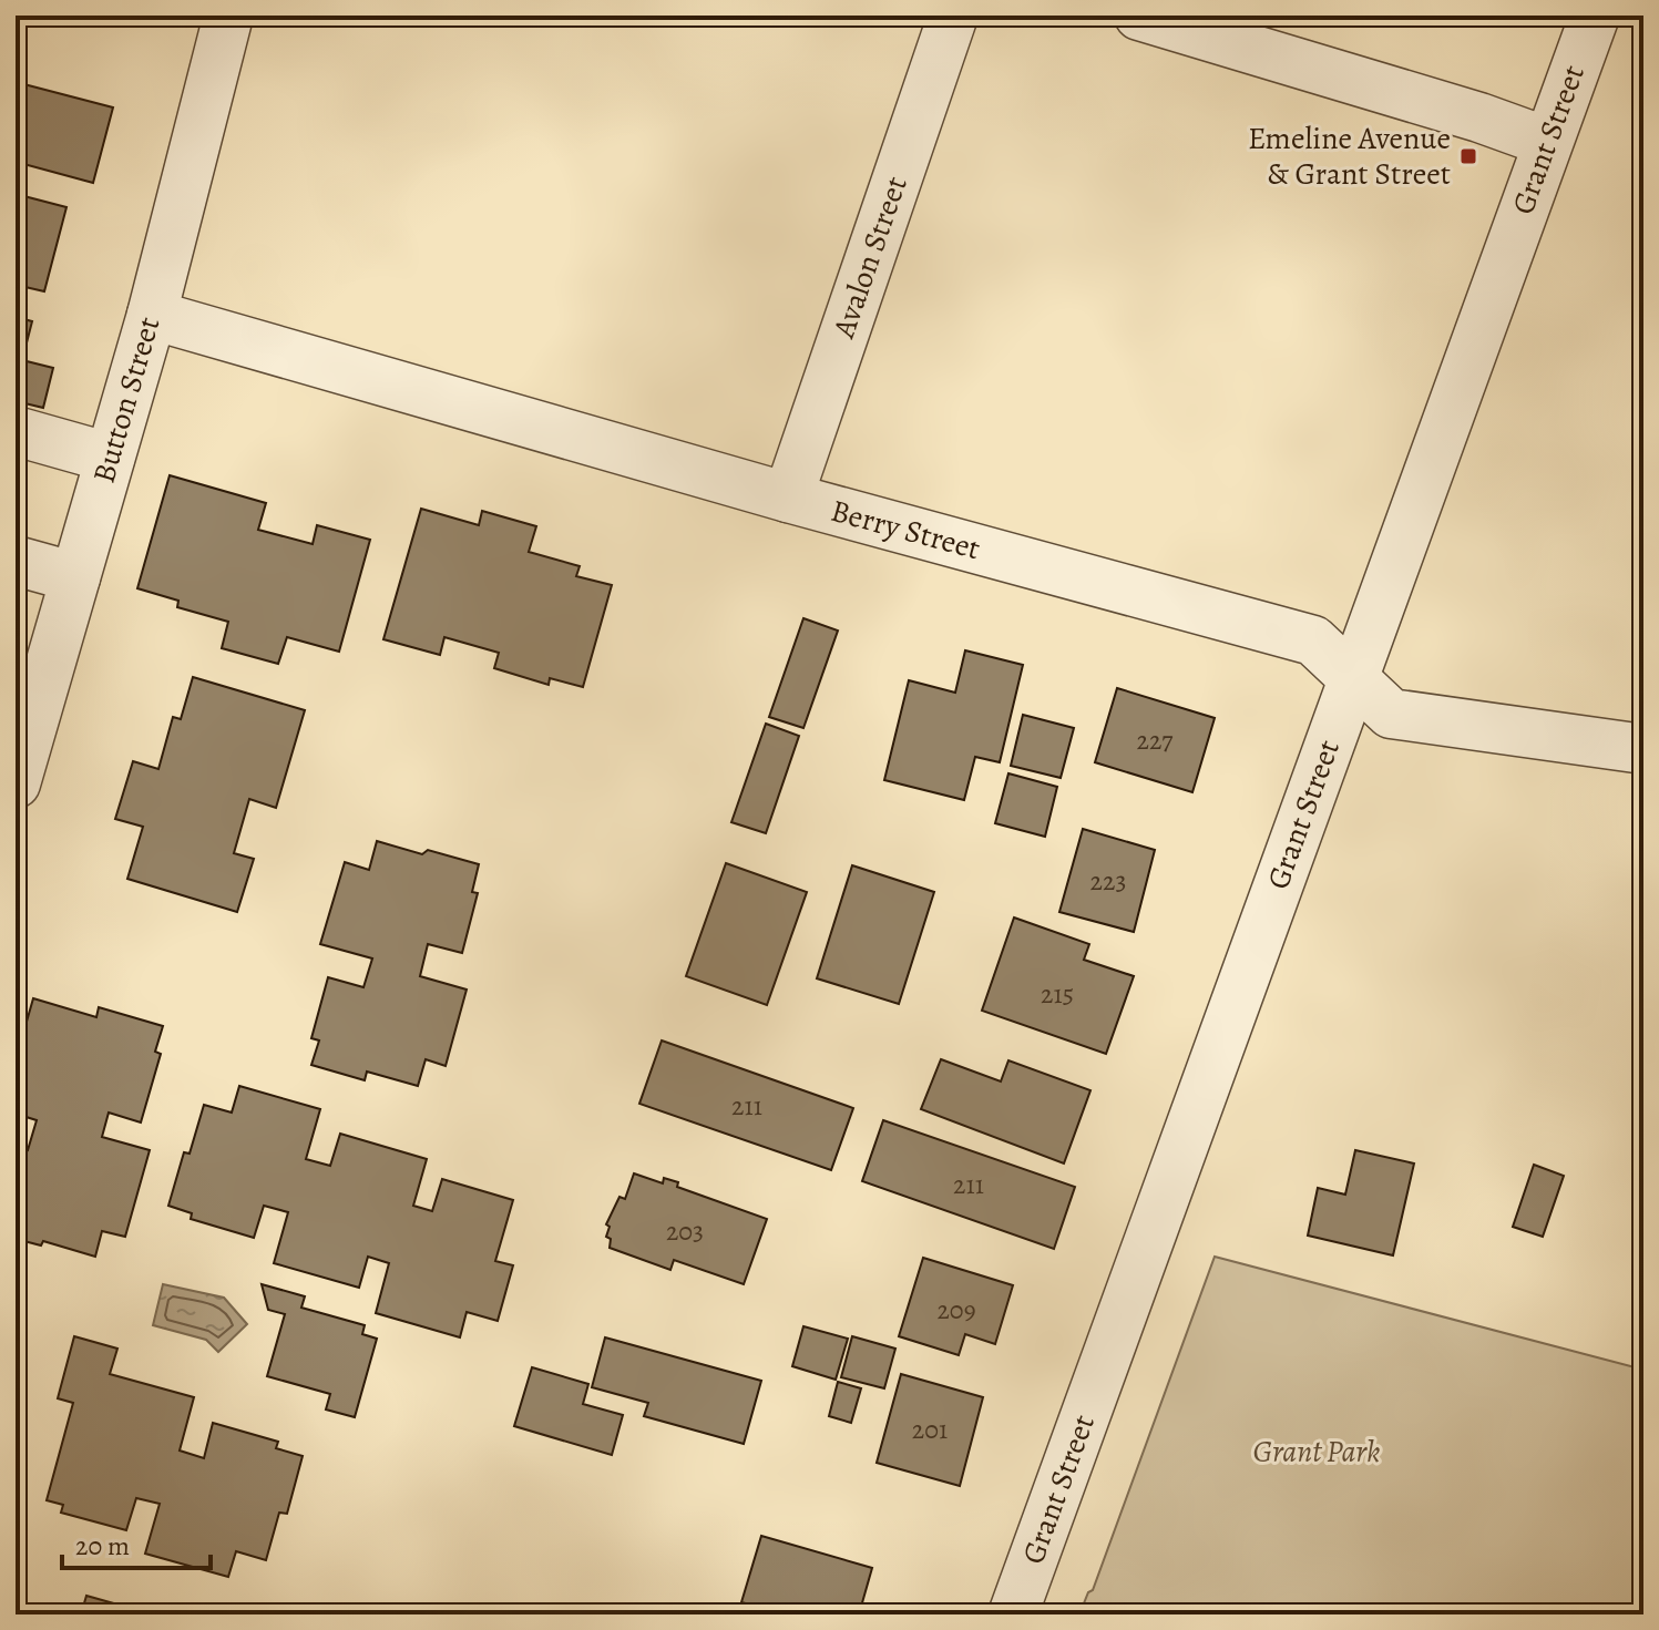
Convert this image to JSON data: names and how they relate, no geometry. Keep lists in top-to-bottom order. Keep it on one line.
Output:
{"streets":{"street":["Grant Street","Avalon Street","Button Street","Berry Street"]},"crossings":[["Grant Street","Berry Street"],["Avalon Street","Berry Street"],["Button Street","Berry Street"]],"parks":["Grant Park"],"places":{"transit":["Emeline Avenue & Grant Street"]},"house_numbers":["227","223","215","211","211","203","209","201"],"scale_bar":"20 m"}
